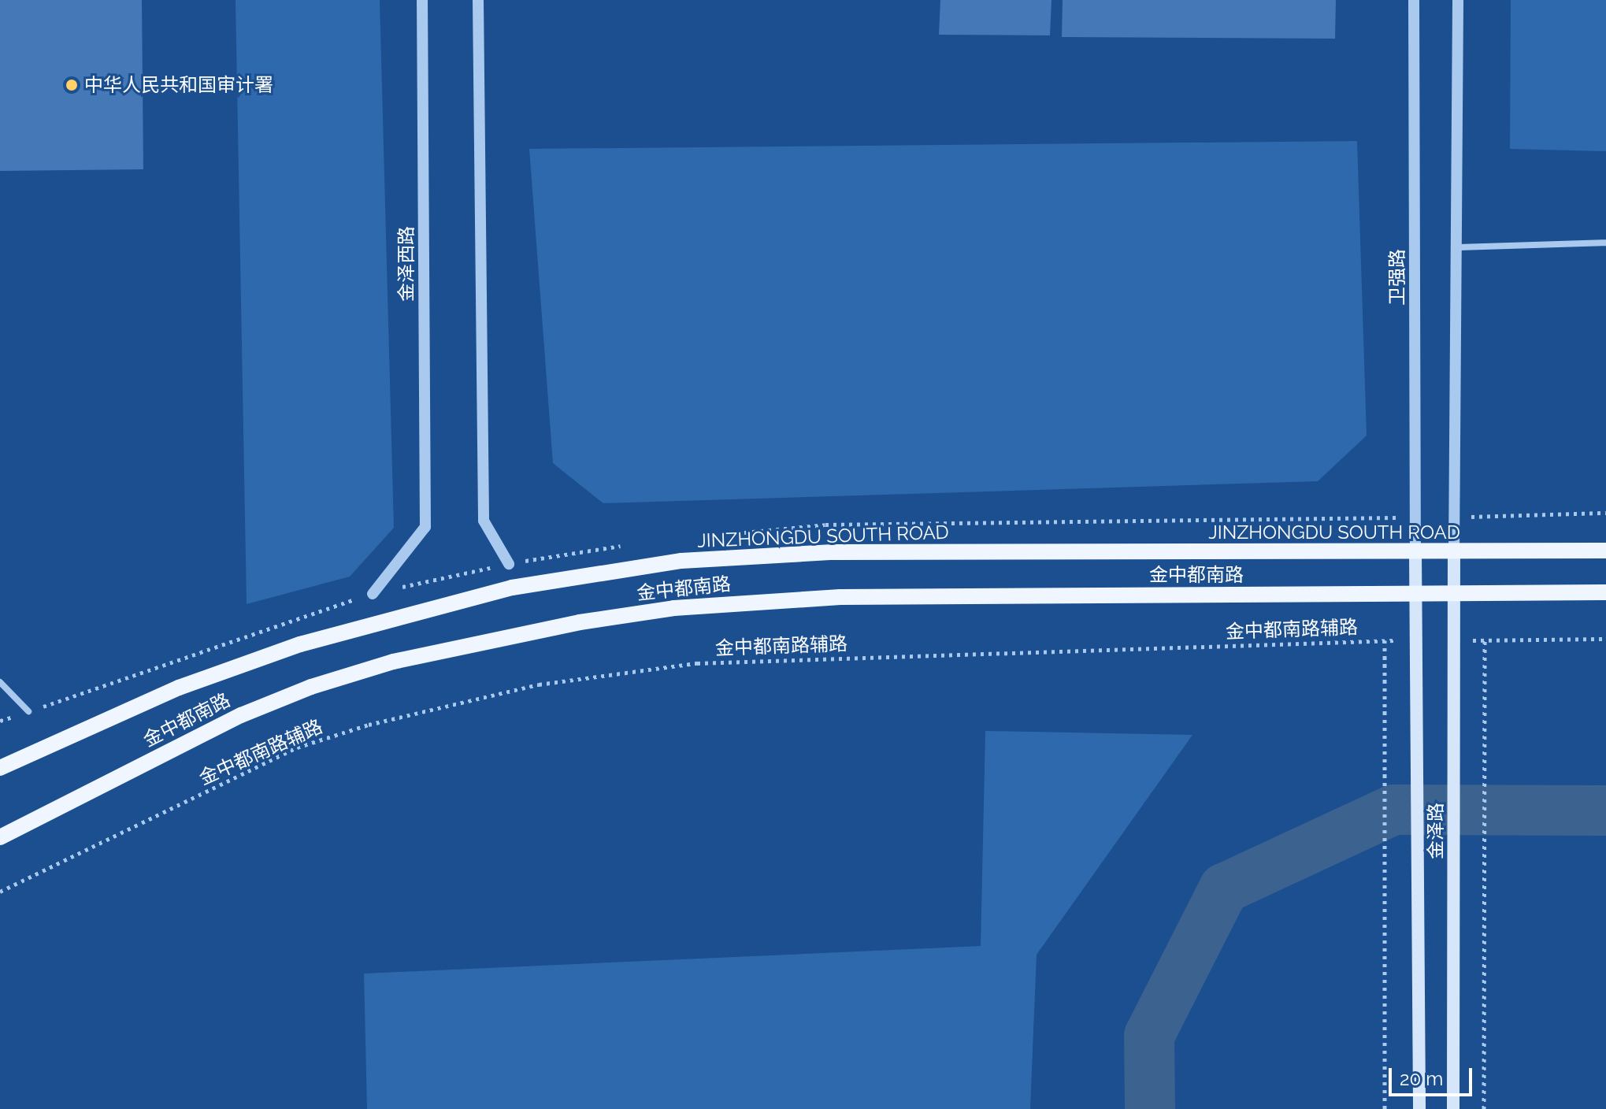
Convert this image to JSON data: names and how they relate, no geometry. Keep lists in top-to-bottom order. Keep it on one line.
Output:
{"streets":{"main road":["JINZHONGDU SOUTH ROAD","金中都南路","金泽路"],"street":["金泽西路","卫强路"],"path":["金中都南路辅路"]},"crossings":[["卫强路","JINZHONGDU SOUTH ROAD"],["卫强路","金泽路"],["JINZHONGDU SOUTH ROAD","金泽路"],["金中都南路","金泽路"],["金中都南路辅路","金泽路"]],"places":["中华人民共和国审计署"],"scale_bar":"20 m"}
